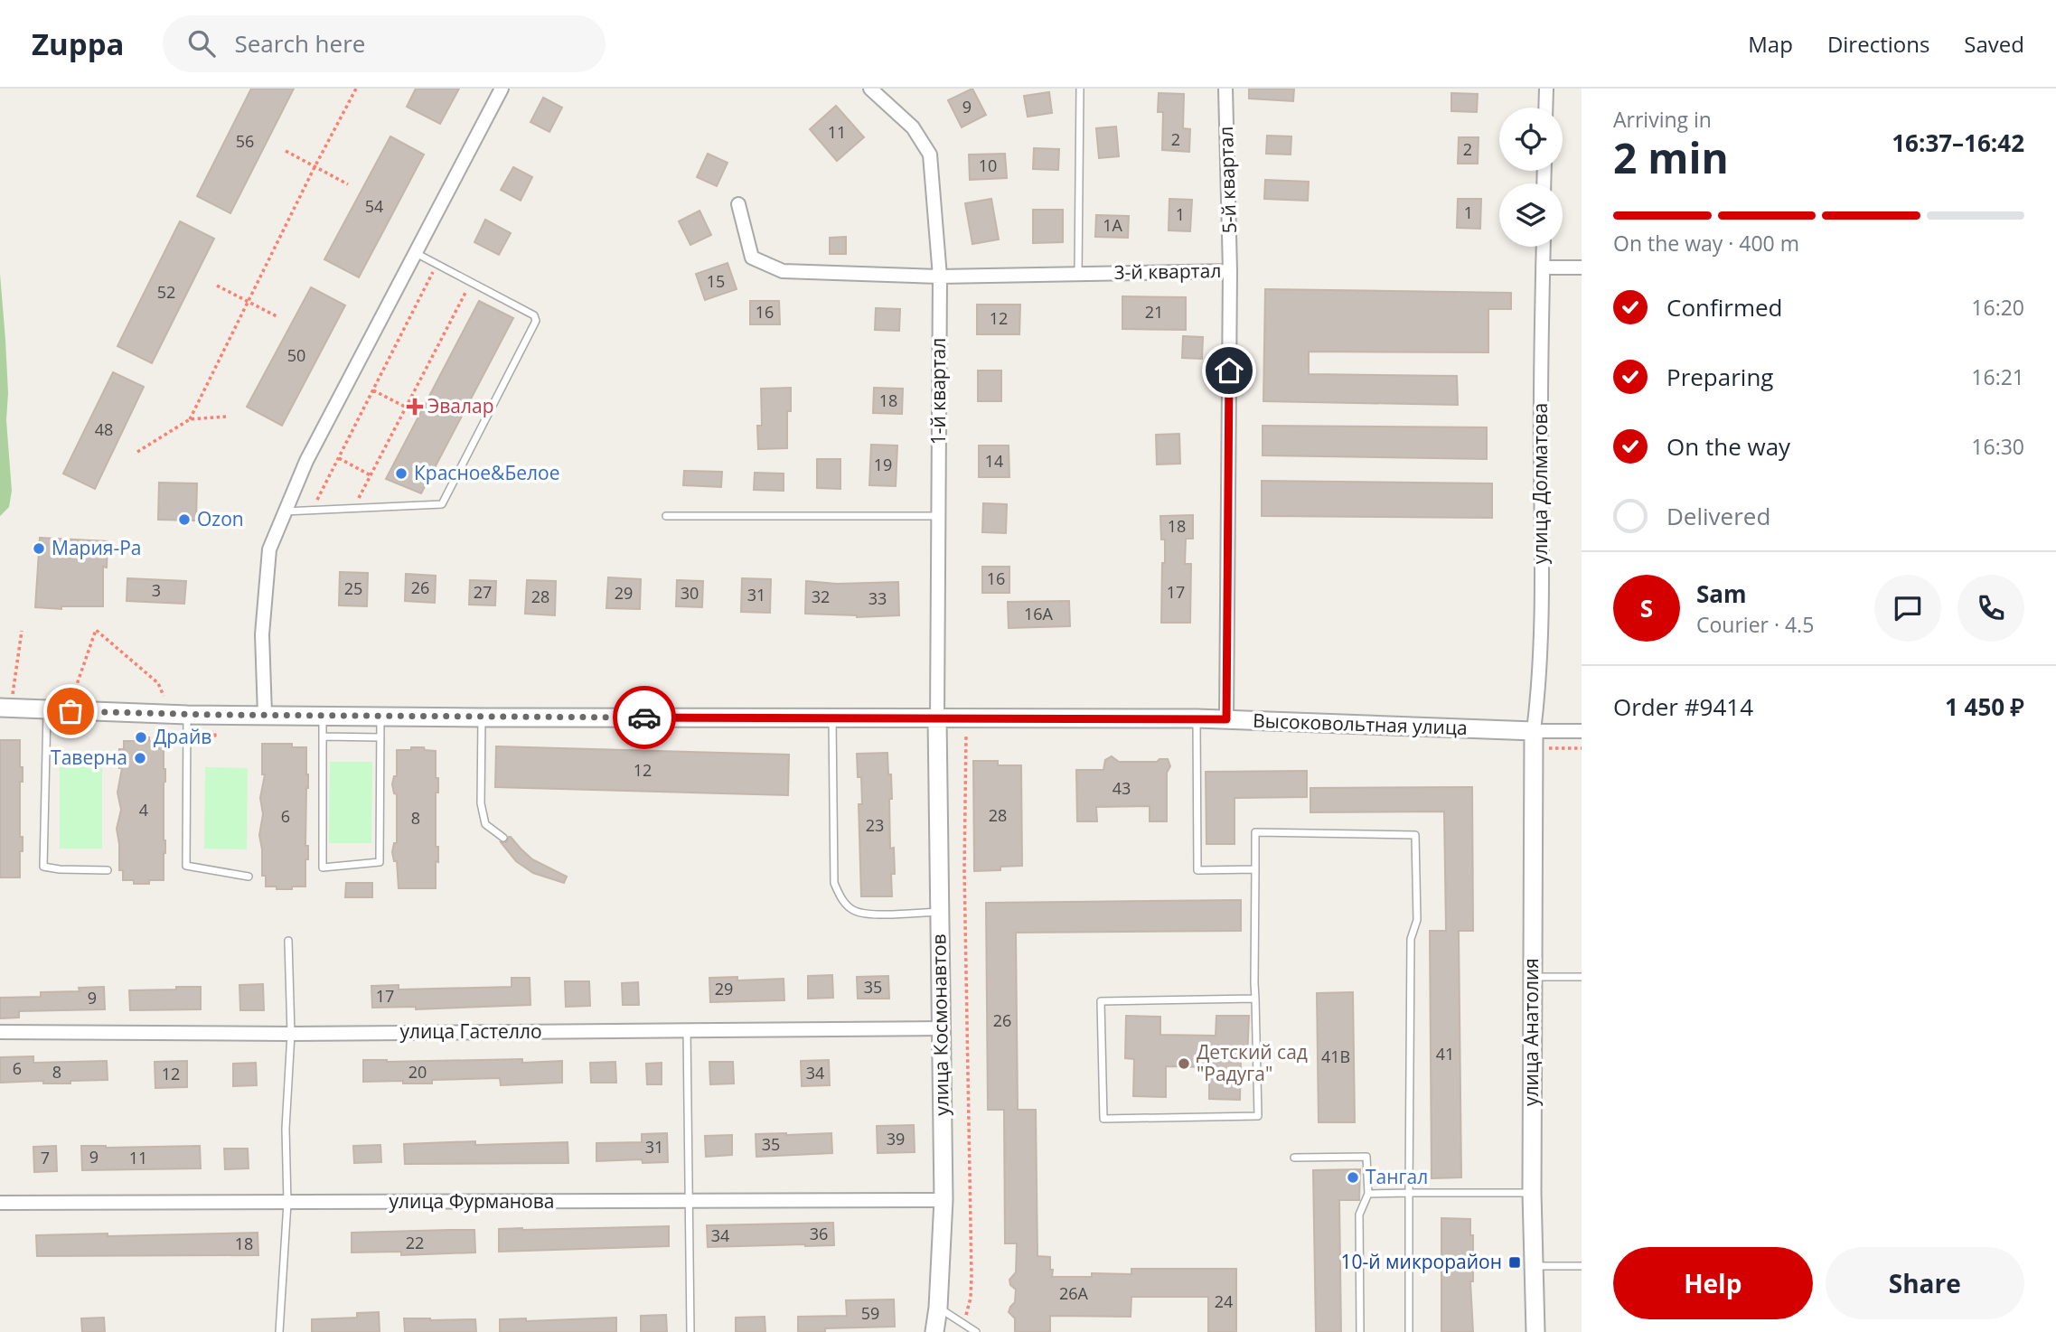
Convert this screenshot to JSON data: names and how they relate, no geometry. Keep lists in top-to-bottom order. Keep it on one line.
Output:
{"streets":{"street":["5-й квартал","3-й квартал","1-й квартал","улица Долматова","Высоковольтная улица","улица Космонавтов","улица Гастелло","улица Анатолия","улица Фурманова"]},"crossings":[["5-й квартал","3-й квартал"],["3-й квартал","1-й квартал"],["3-й квартал","Высоковольтная улица"],["1-й квартал","Высоковольтная улица"],["1-й квартал","улица Космонавтов"],["улица Долматова","Высоковольтная улица"],["улица Долматова","улица Анатолия"],["Высоковольтная улица","улица Космонавтов"],["Высоковольтная улица","улица Анатолия"],["улица Космонавтов","улица Гастелло"],["улица Космонавтов","улица Фурманова"]],"places":{"health":["Эвалар"],"other":["Красное&Белое","Ozon","Мария-Ра","Драйв","Таверна","Детский сад \"Радуга\"","Тангал"],"transit":["10-й микрорайон"]},"house_numbers":["9","11","2","56","2","10","54","1","1","1А","15","52","16","21","12","50","18","48","14","19","18","16","26","25","3","27","17","29","30","31","28","32","33","16А","12","43","4","28","6","8","23","35","29","17","9","26","41","41В","6","8","20","34","12","39","35","31","9","7","11","36","34","22","18","26А","24","59"],"page":{"header":"Zuppa","search":"Search here","nav":["Map","Directions","Saved"],"heading":["2 min","Arriving in","16:37–16:42"],"panel":["Sam","Courier · 4.5","Order #9414","1 450 ₽"],"bar":"On the way · 400 m","list":[["Confirmed","16:20"],["Preparing","16:21"],["On the way","16:30"],"Delivered"],"round":"S","buttons":["Help","Share"]}}
